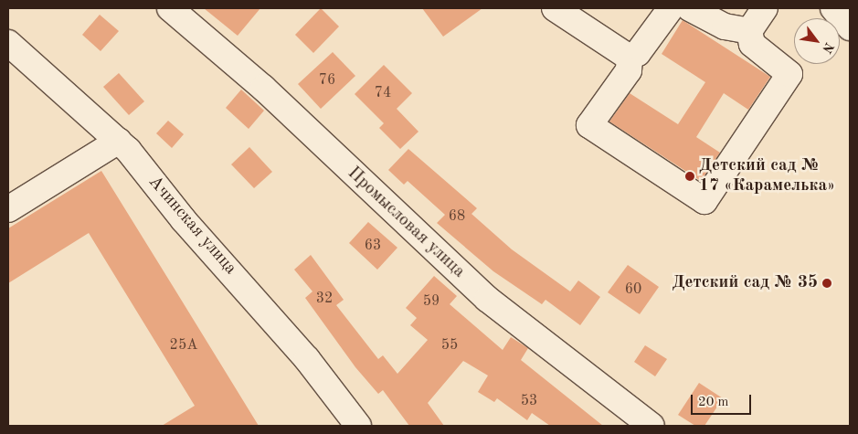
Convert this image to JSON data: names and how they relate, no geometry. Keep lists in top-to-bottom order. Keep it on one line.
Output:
{"streets":{"street":["Промысловая улица","Ачинская улица"]},"places":["Детский сад № 17 «Карамелька»","Детский сад № 35"],"house_numbers":["76","74","68","63","60","32","59","25А","55","53"],"scale_bar":"20 m","north":"bottom right"}
